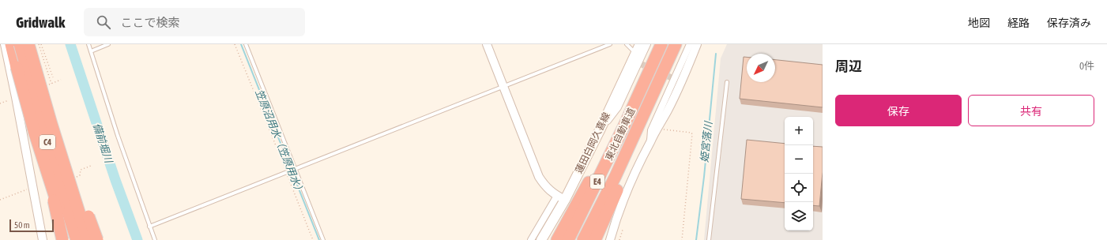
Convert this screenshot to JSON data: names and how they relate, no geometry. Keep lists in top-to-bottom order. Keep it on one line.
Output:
{"streets":{"highway":["東北自動車道","C4","E4"],"main road":["蓮田白岡久喜線"]},"water":["笠原沼用水（笠原用水）","姫宮落川","備前堀川"],"scale_bar":"50 m","north":"bottom left","page":{"header":"Gridwalk","search":"ここで検索","nav":["地図","経路","保存済み"],"heading":["周辺","0件"],"buttons":["保存","共有"],"map_buttons":["+","−"],"scale":"50 m"}}
